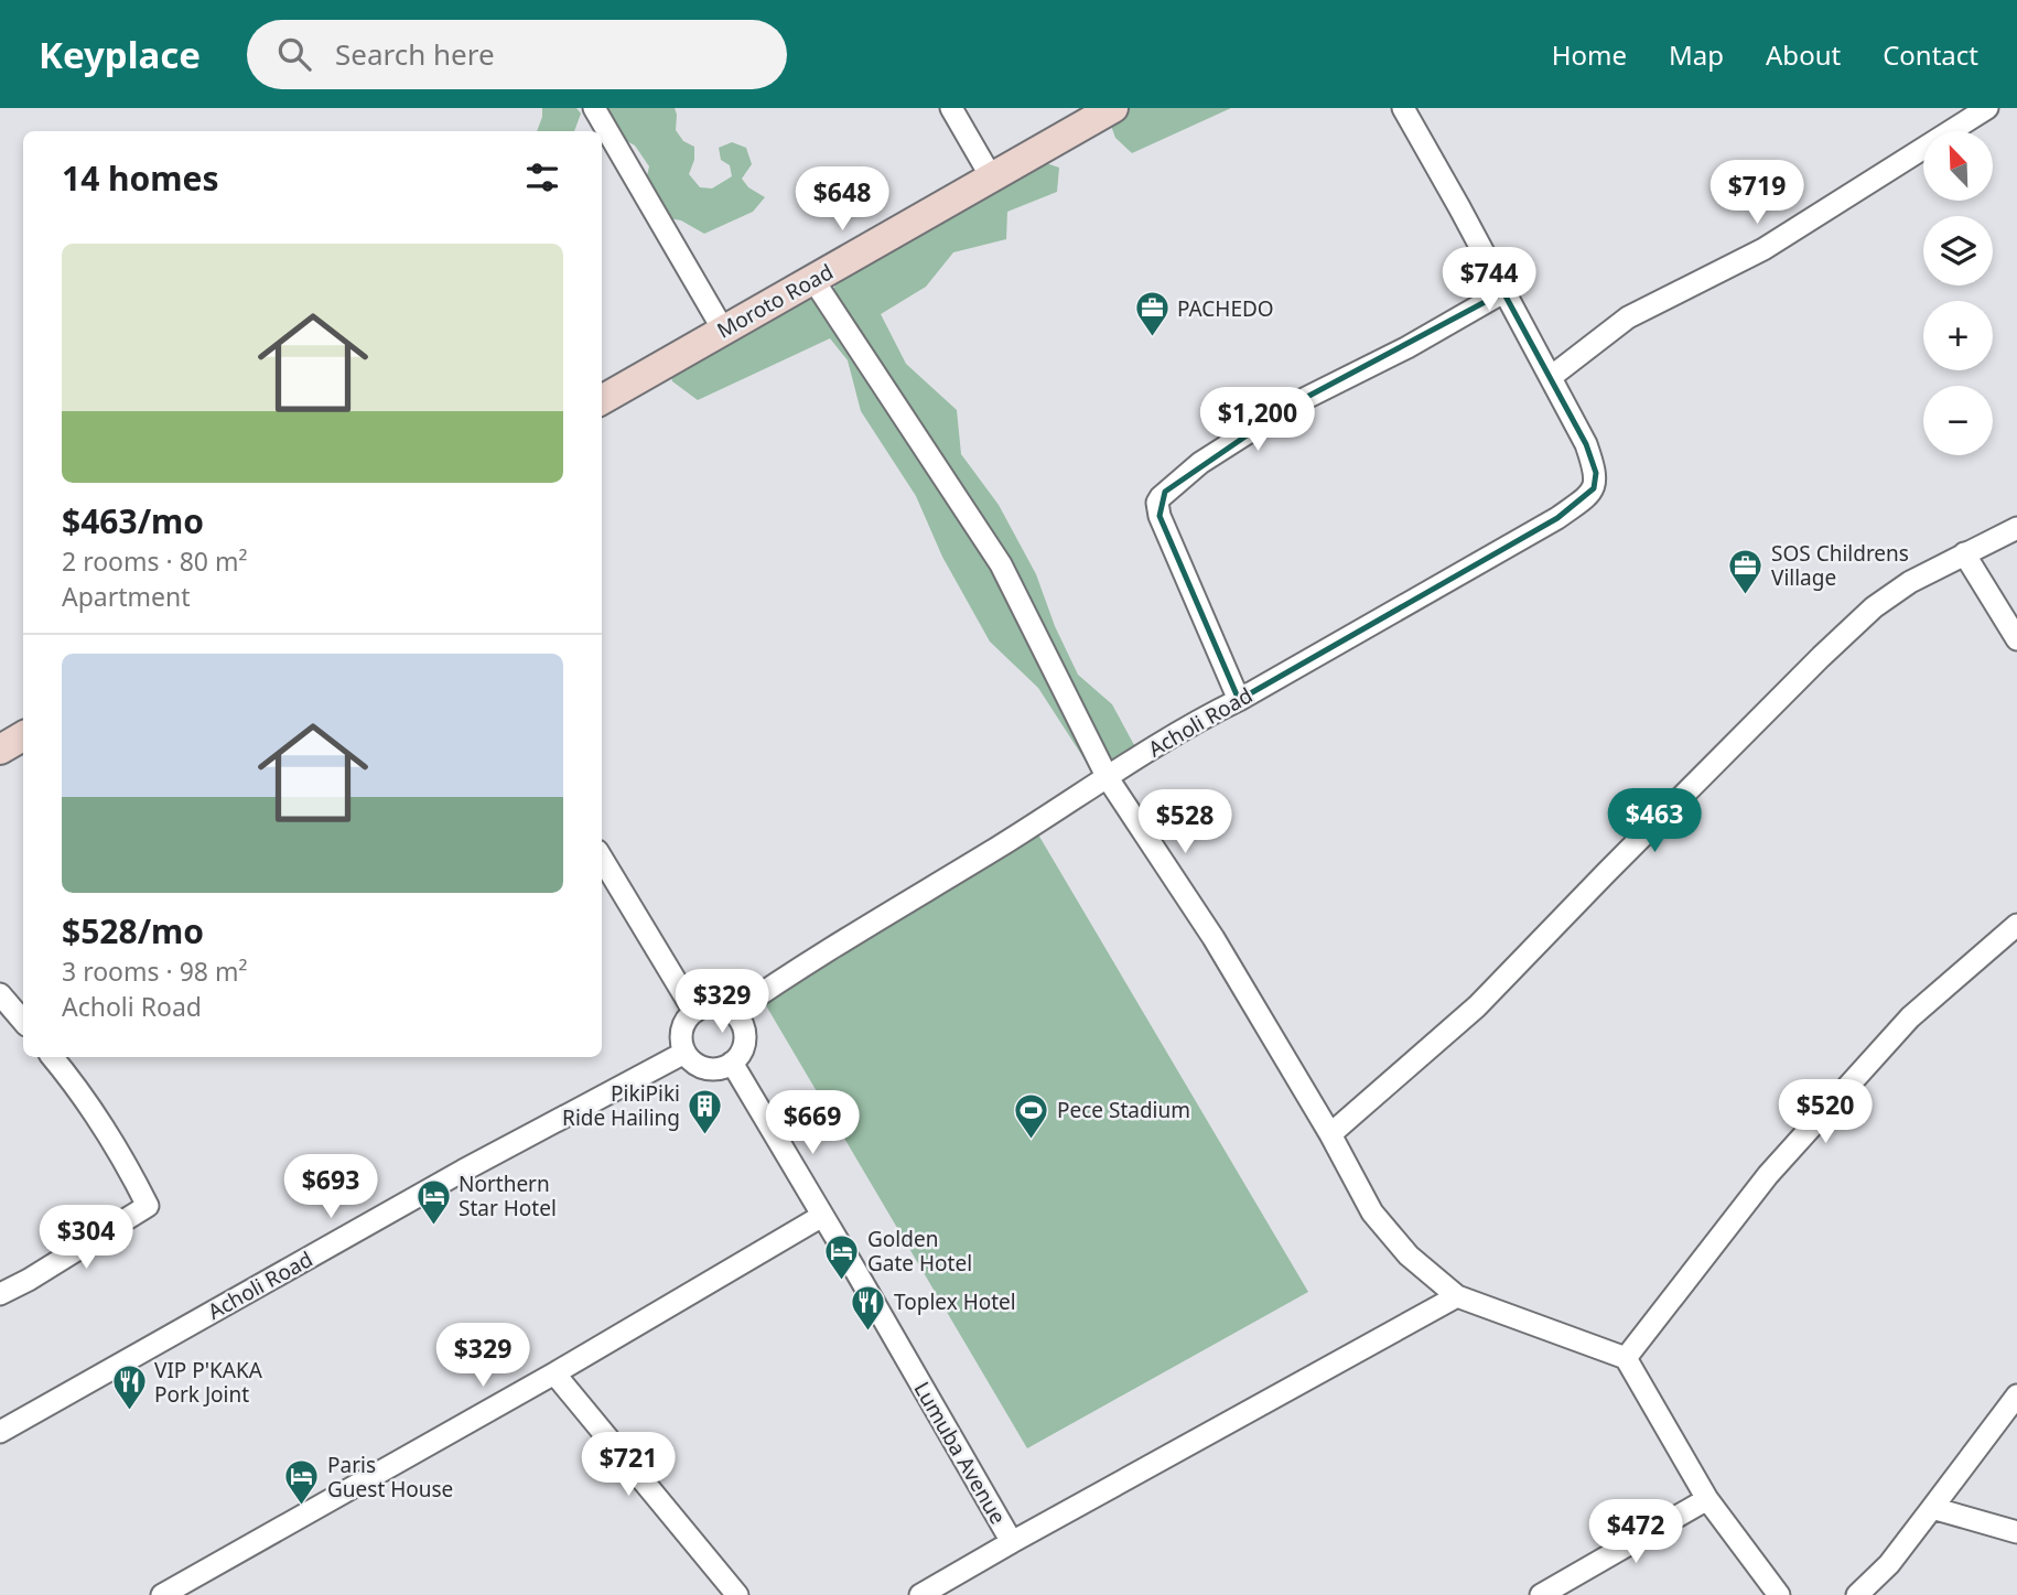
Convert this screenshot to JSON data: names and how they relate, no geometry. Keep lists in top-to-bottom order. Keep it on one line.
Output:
{"streets":{"main road":["Moroto Road"],"street":["Acholi Road","Lumuba Avenue"]},"places":{"office":["PACHEDO","SOS Childrens Village"],"building":["PikiPiki Ride Hailing"],"sports":["Pece Stadium"],"hotel":["Northern Star Hotel","Golden Gate Hotel","Paris Guest House"],"restaurant":["Toplex Hotel","VIP P'KAKA Pork Joint"]},"north":"top left","page":{"header":"Keyplace","search":"Search here","nav":["Home","Map","About","Contact"],"map_buttons":["+","−"],"heading":"14 homes","price":["$719","$648","$744","$1,200","$463","$528","$329","$520","$669","$693","$304","$329","$721","$472"],"list":[{"name":"$463/mo","note":"2 rooms · 80 m² · Apartment"},{"name":"$528/mo","note":"3 rooms · 98 m² · Acholi Road"}]}}
